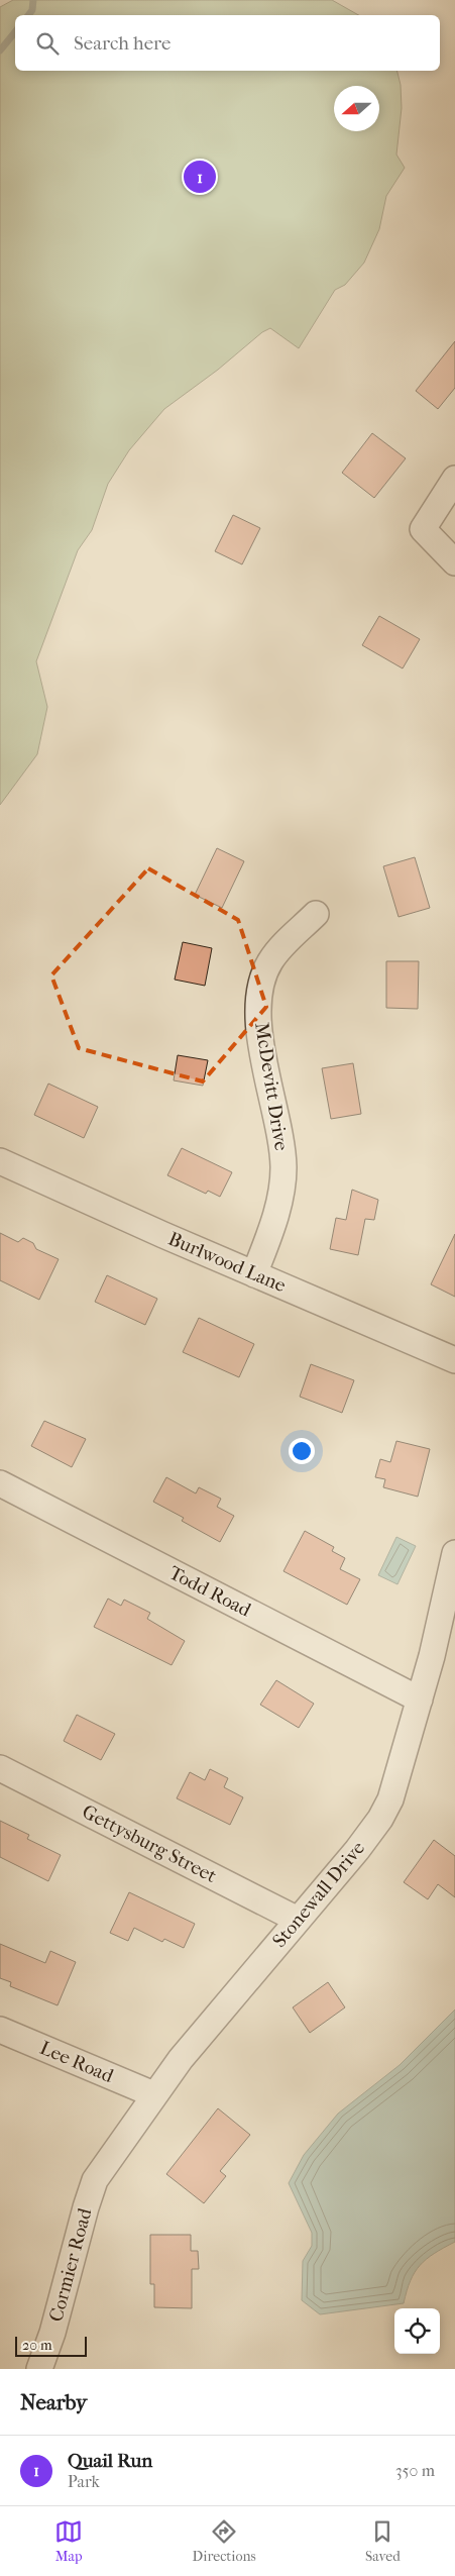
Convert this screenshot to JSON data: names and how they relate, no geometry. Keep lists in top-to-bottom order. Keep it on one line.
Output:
{"streets":{"street":["McDevitt Drive","Burlwood Lane","Todd Road","Gettysburg Street","Stonewall Drive","Lee Road","Cormier Road"]},"crossings":[["McDevitt Drive","Burlwood Lane"],["Todd Road","Stonewall Drive"],["Gettysburg Street","Stonewall Drive"],["Stonewall Drive","Lee Road"],["Stonewall Drive","Cormier Road"]],"scale_bar":"20 m","north":"left","page":{"search":"Search here","pins":"1","scale":"20 m","heading":"Nearby","list":[{"mark":"1","name":"Quail Run","note":"Park","value":"350 m"}],"nav":["Map","Directions","Saved"]}}
